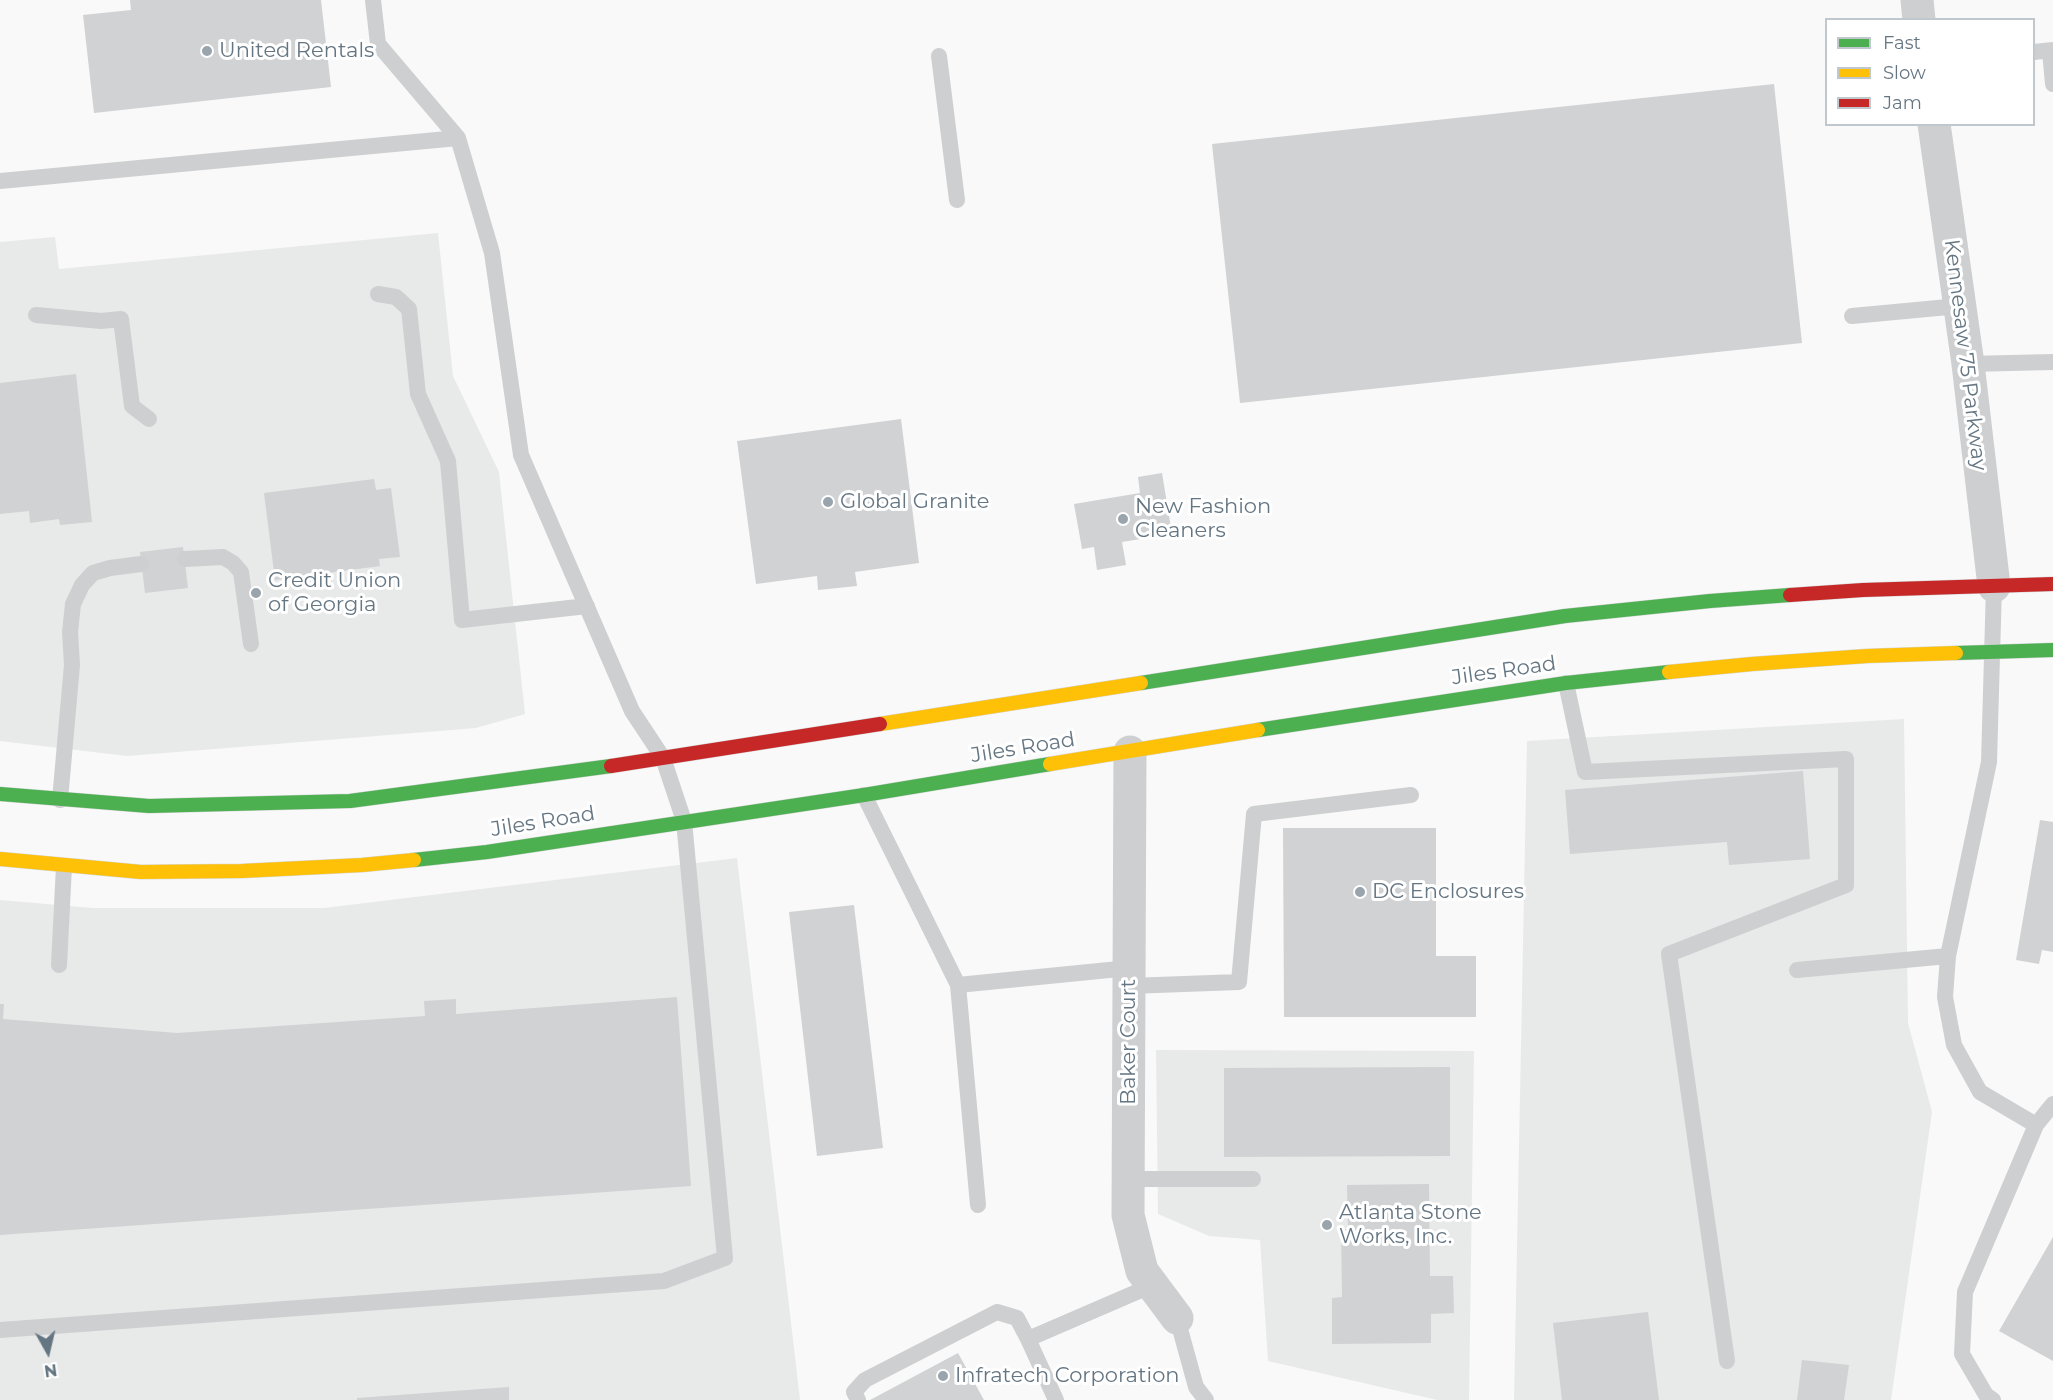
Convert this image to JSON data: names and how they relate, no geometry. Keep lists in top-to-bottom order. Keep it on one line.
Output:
{"streets":{"street":["Kennesaw 75 Parkway","Jiles Road","Baker Court"]},"crossings":[["Kennesaw 75 Parkway","Jiles Road"],["Jiles Road","Baker Court"]],"places":["United Rentals","Global Granite","New Fashion Cleaners","Credit Union of Georgia","DC Enclosures","Atlanta Stone Works, Inc.","Infratech Corporation"],"legend":["Fast","Slow","Jam"],"north":"bottom"}
